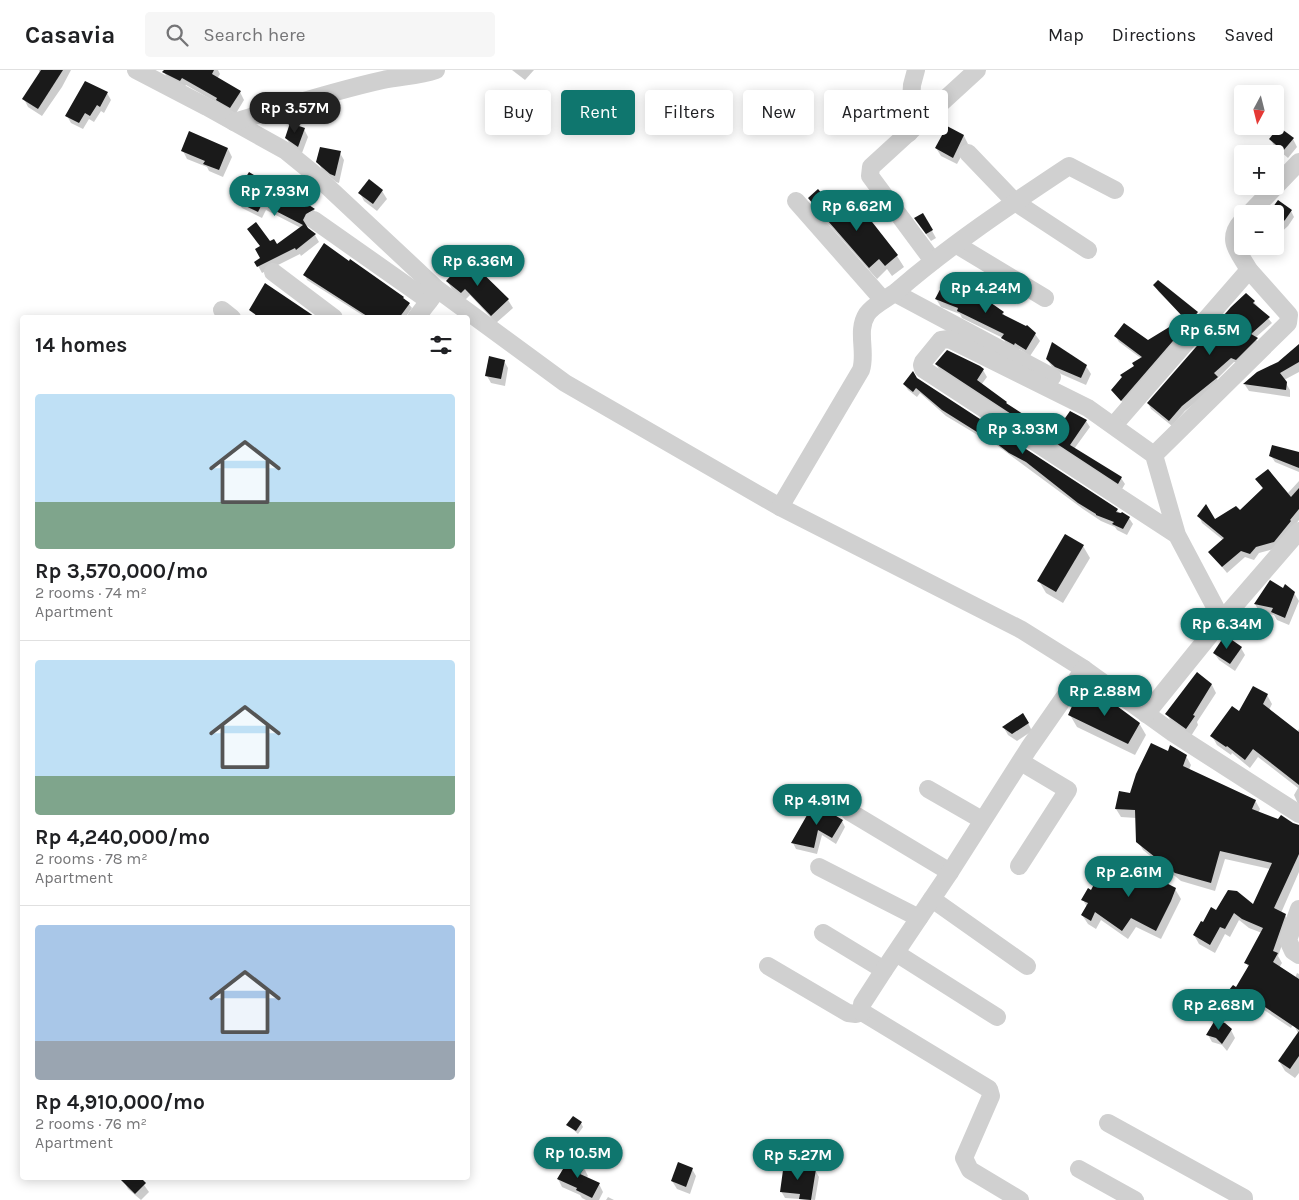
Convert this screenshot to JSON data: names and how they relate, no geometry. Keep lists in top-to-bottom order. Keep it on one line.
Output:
{"north":"bottom","page":{"header":"Casavia","search":"Search here","nav":["Map","Directions","Saved"],"map_buttons":["+","−"],"chip":["Buy","Rent","Filters","New","Apartment"],"price":["Rp 3.57M","Rp 7.93M","Rp 6.62M","Rp 6.36M","Rp 4.24M","Rp 6.5M","Rp 3.93M","Rp 6.34M","Rp 2.88M","Rp 4.91M","Rp 2.61M","Rp 2.68M","Rp 10.5M","Rp 5.27M"],"heading":"14 homes","list":[{"name":"Rp 3,570,000/mo","note":"2 rooms · 74 m² · Apartment"},{"name":"Rp 4,240,000/mo","note":"2 rooms · 78 m² · Apartment"},{"name":"Rp 4,910,000/mo","note":"2 rooms · 76 m² · Apartment"}]}}
